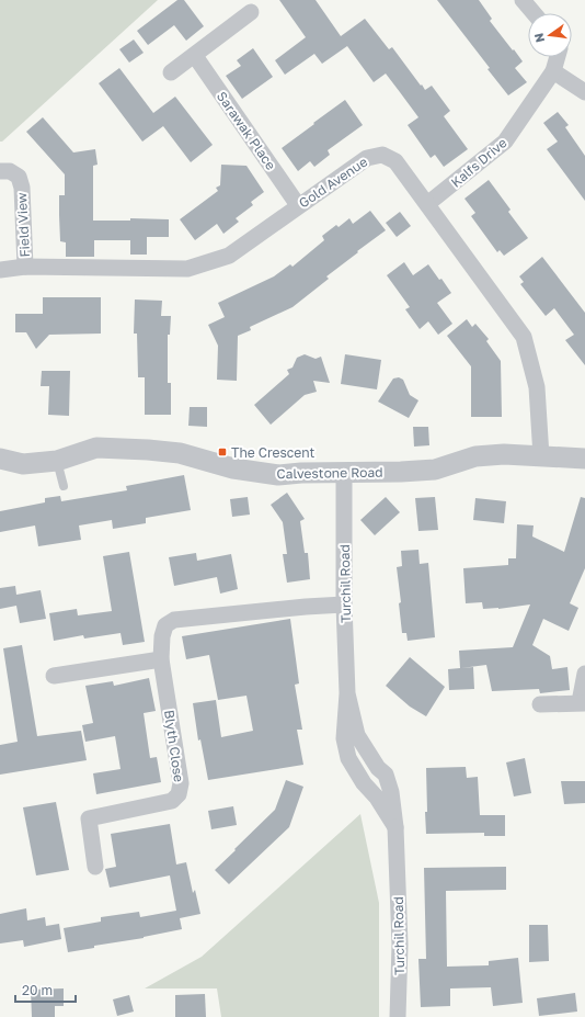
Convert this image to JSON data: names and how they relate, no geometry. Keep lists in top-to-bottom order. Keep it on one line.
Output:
{"streets":{"street":["Sarawak Place","Kalfs Drive","Gold Avenue","Field View","Calvestone Road","Turchil Road","Blyth Close"]},"crossings":[["Sarawak Place","Gold Avenue"],["Kalfs Drive","Gold Avenue"],["Gold Avenue","Field View"],["Gold Avenue","Calvestone Road"],["Calvestone Road","Turchil Road"],["Turchil Road","Blyth Close"]],"places":{"transit":["The Crescent"]},"scale_bar":"20 m","north":"left"}
